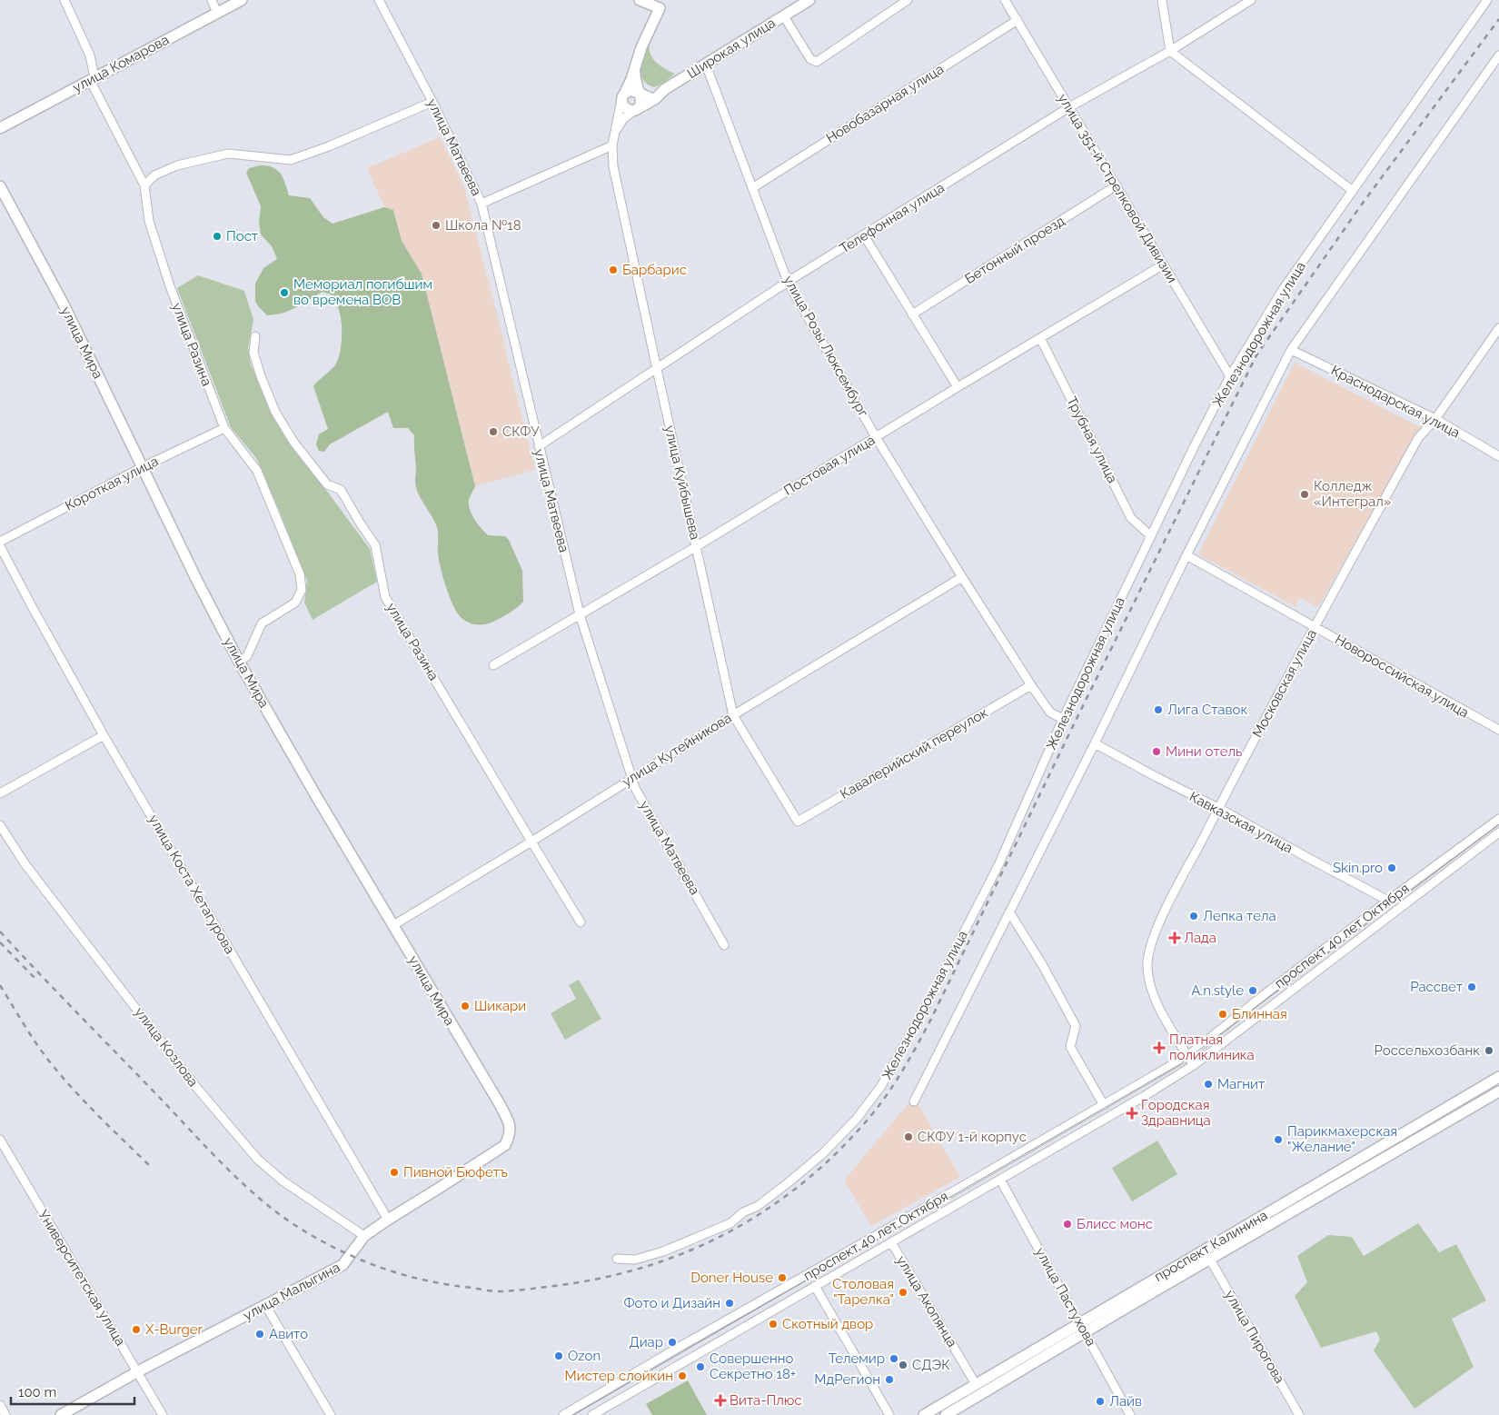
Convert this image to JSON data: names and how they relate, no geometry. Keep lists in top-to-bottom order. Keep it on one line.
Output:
{"streets":{"main road":["Широкая улица","улица Комарова","улица Мира","улица Куйбышева","проспект Калинина","улица Малыгина"],"street":["Новобазарная улица","улица Матвеева","улица 351-й Стрелковой Дивизии","Телефонная улица","Бетонный проезд","Железнодорожная улица","улица Разина","улица Розы Люксембург","Краснодарская улица","Трубная улица","Постовая улица","Короткая улица","Новороссийская улица","Московская улица","улица Кутейникова","Кавалерийский переулок","Кавказская улица","улица Коста Хетагурова","проспект 40 лет Октября","улица Козлова","Университетская улица","улица Пастухова","улица Акопянца","улица Пирогова"]},"crossings":[["Широкая улица","улица Розы Люксембург"],["Широкая улица","улица Куйбышева"],["улица Комарова","улица Разина"],["Новобазарная улица","улица 351-й Стрелковой Дивизии"],["Новобазарная улица","улица Розы Люксембург"],["улица Матвеева","Телефонная улица"],["улица Матвеева","Постовая улица"],["улица Матвеева","улица Кутейникова"],["улица 351-й Стрелковой Дивизии","Телефонная улица"],["улица 351-й Стрелковой Дивизии","Бетонный проезд"],["улица 351-й Стрелковой Дивизии","Железнодорожная улица"],["улица 351-й Стрелковой Дивизии","Постовая улица"],["Телефонная улица","улица Розы Люксембург"],["Телефонная улица","улица Куйбышева"],["Железнодорожная улица","улица Розы Люксембург"],["Железнодорожная улица","Трубная улица"],["улица Мира","улица Разина"],["улица Мира","Короткая улица"],["улица Мира","улица Кутейникова"],["улица Мира","улица Малыгина"],["улица Разина","Короткая улица"],["улица Разина","улица Кутейникова"],["улица Розы Люксембург","Постовая улица"],["улица Розы Люксембург","улица Кутейникова"],["улица Розы Люксембург","Кавалерийский переулок"],["Краснодарская улица","Московская улица"],["Трубная улица","Постовая улица"],["Постовая улица","улица Куйбышева"],["улица Куйбышева","улица Кутейникова"],["улица Куйбышева","Кавалерийский переулок"],["Новороссийская улица","Московская улица"],["Московская улица","Кавказская улица"],["Московская улица","проспект 40 лет Октября"],["Кавказская улица","проспект 40 лет Октября"],["улица Коста Хетагурова","улица Малыгина"],["проспект 40 лет Октября","улица Пастухова"],["проспект 40 лет Октября","улица Акопянца"],["улица Козлова","улица Малыгина"],["проспект Калинина","улица Пастухова"],["проспект Калинина","улица Акопянца"],["проспект Калинина","улица Пирогова"],["Университетская улица","улица Малыгина"]],"places":{"other":["Школа №18","Пост","Барбарис","Мемориал погибшим во времена ВОВ","СКФУ","Колледж «Интеграл»","Лига Ставок","Мини отель","Skin.pro","Лепка тела","Рассвет","A.n.style","Шикари","Блинная","Россельхозбанк","Магнит","СКФУ 1-й корпус","Парикмахерская \"Желание\"","Пивной Бюфетъ","Блисс монс","Doner House","Столовая \"Тарелка\"","Фото и Дизайн","Скотный двор","X-Burger","Авито","Диар","Ozon","Телемир","СДЭК","Совершенно Секретно 18+","Мистер слойкин","МдРегион","Лайв"],"health":["Лада","Платная поликлиника","Городская Здравница","Вита-Плюс"]},"scale_bar":"100 m"}
